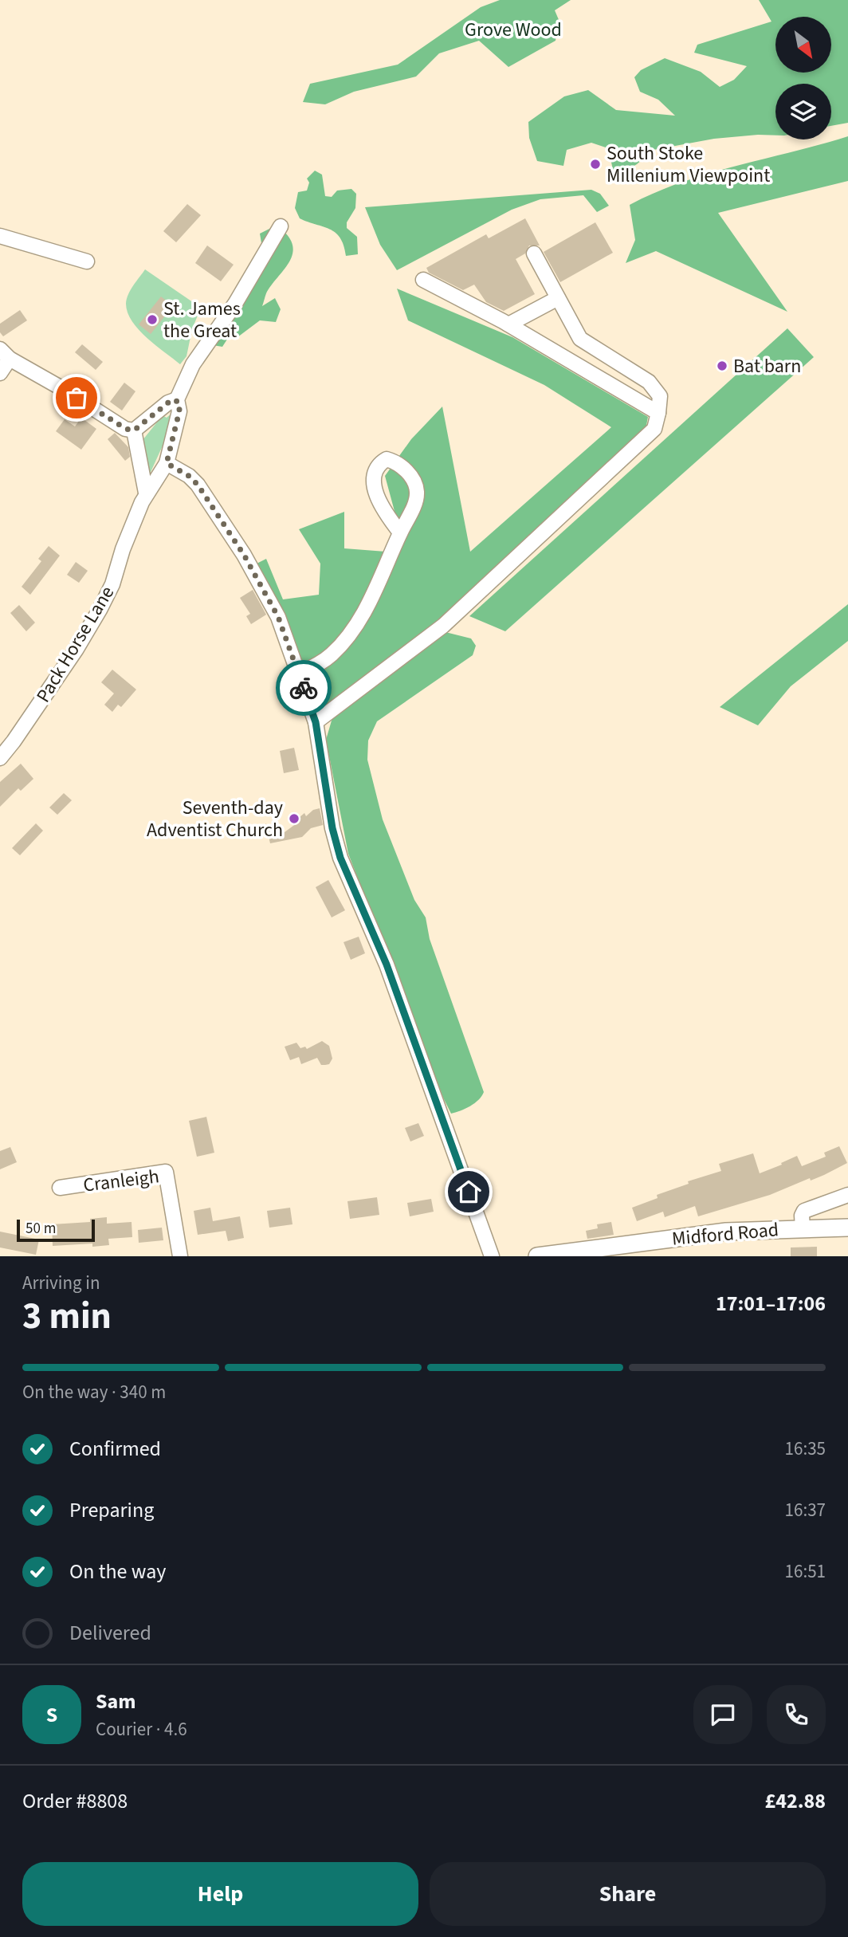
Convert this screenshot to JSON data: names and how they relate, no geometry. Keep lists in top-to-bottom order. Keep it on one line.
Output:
{"streets":{"main road":["Midford Road"],"street":["Pack Horse Lane","Cranleigh"]},"parks":["Grove Wood"],"places":["South Stoke Millenium Viewpoint","St. James the Great","Bat barn","Seventh-day Adventist Church"],"scale_bar":"50 m","north":"bottom right","page":{"scale":"50 m","heading":["3 min","Arriving in","17:01–17:06"],"panel":["Sam","Courier · 4.6","Order #8808","£42.88"],"bar":"On the way · 340 m","list":[["Confirmed","16:35"],["Preparing","16:37"],["On the way","16:51"],"Delivered"],"round":"S","buttons":["Help","Share"]}}
